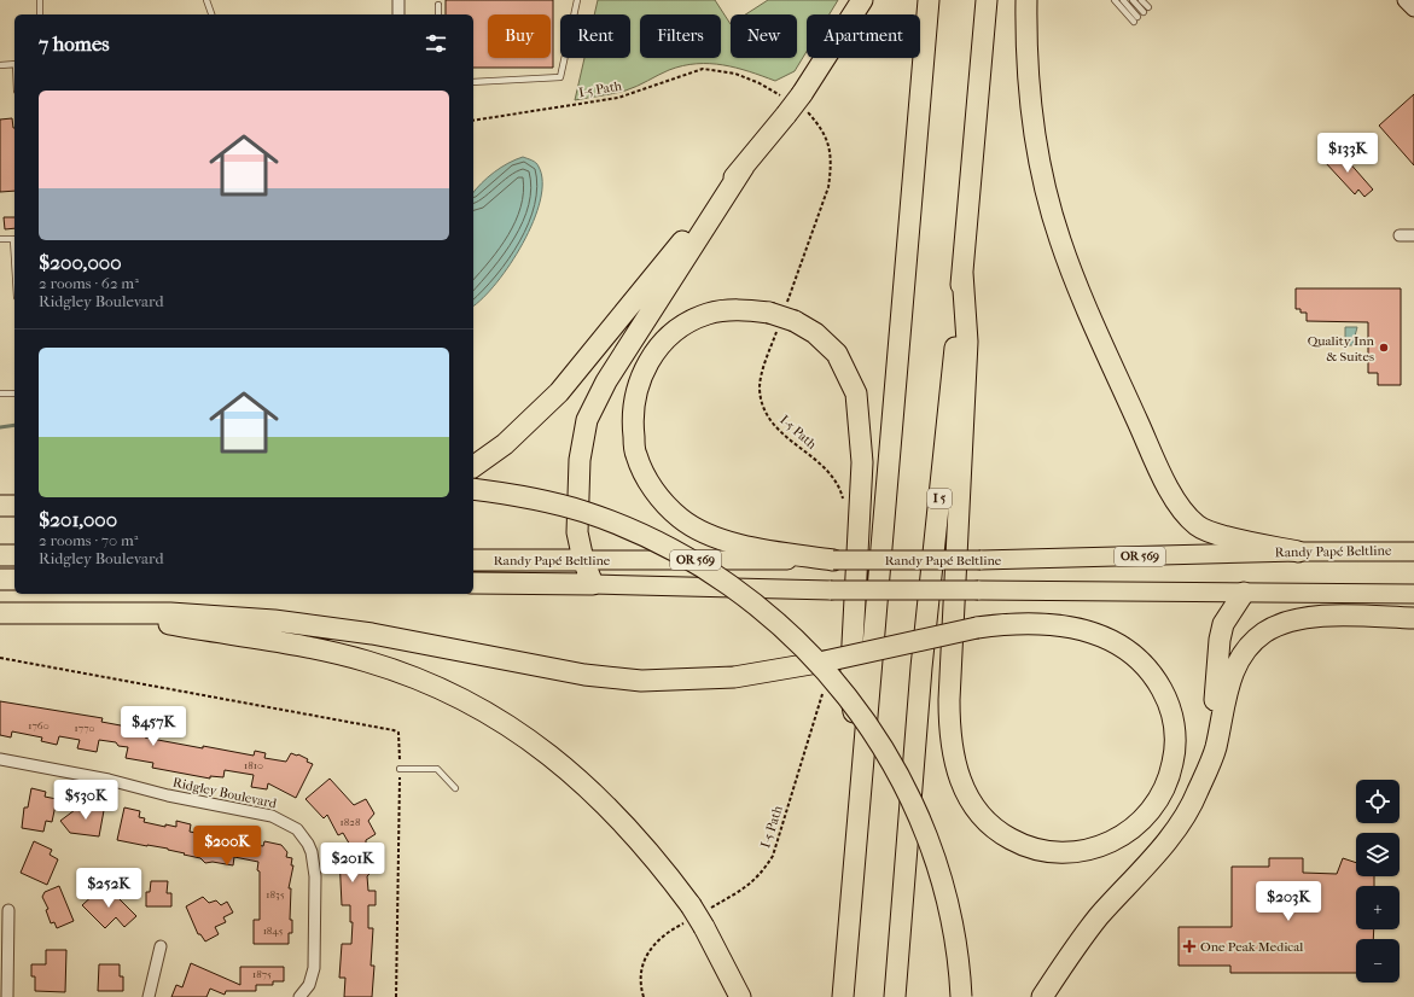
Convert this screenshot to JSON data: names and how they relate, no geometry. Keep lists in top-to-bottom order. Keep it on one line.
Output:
{"streets":{"highway":["I 5","Randy Papé Beltline","OR 569"],"street":["Ridgley Boulevard"],"path":["I-5 Path"]},"places":{"other":["Quality Inn & Suites"],"health":["One Peak Medical"]},"house_numbers":["1760","1770","1810","1828","1835","1845","1875"],"page":{"chip":["Buy","Rent","Filters","New","Apartment"],"heading":"7 homes","list":[{"name":"$200,000","note":"2 rooms · 62 m² · Ridgley Boulevard"},{"name":"$201,000","note":"2 rooms · 70 m² · Ridgley Boulevard"}],"price":["$133K","$457K","$530K","$200K","$201K","$252K","$203K"],"map_buttons":["+","−"]}}
